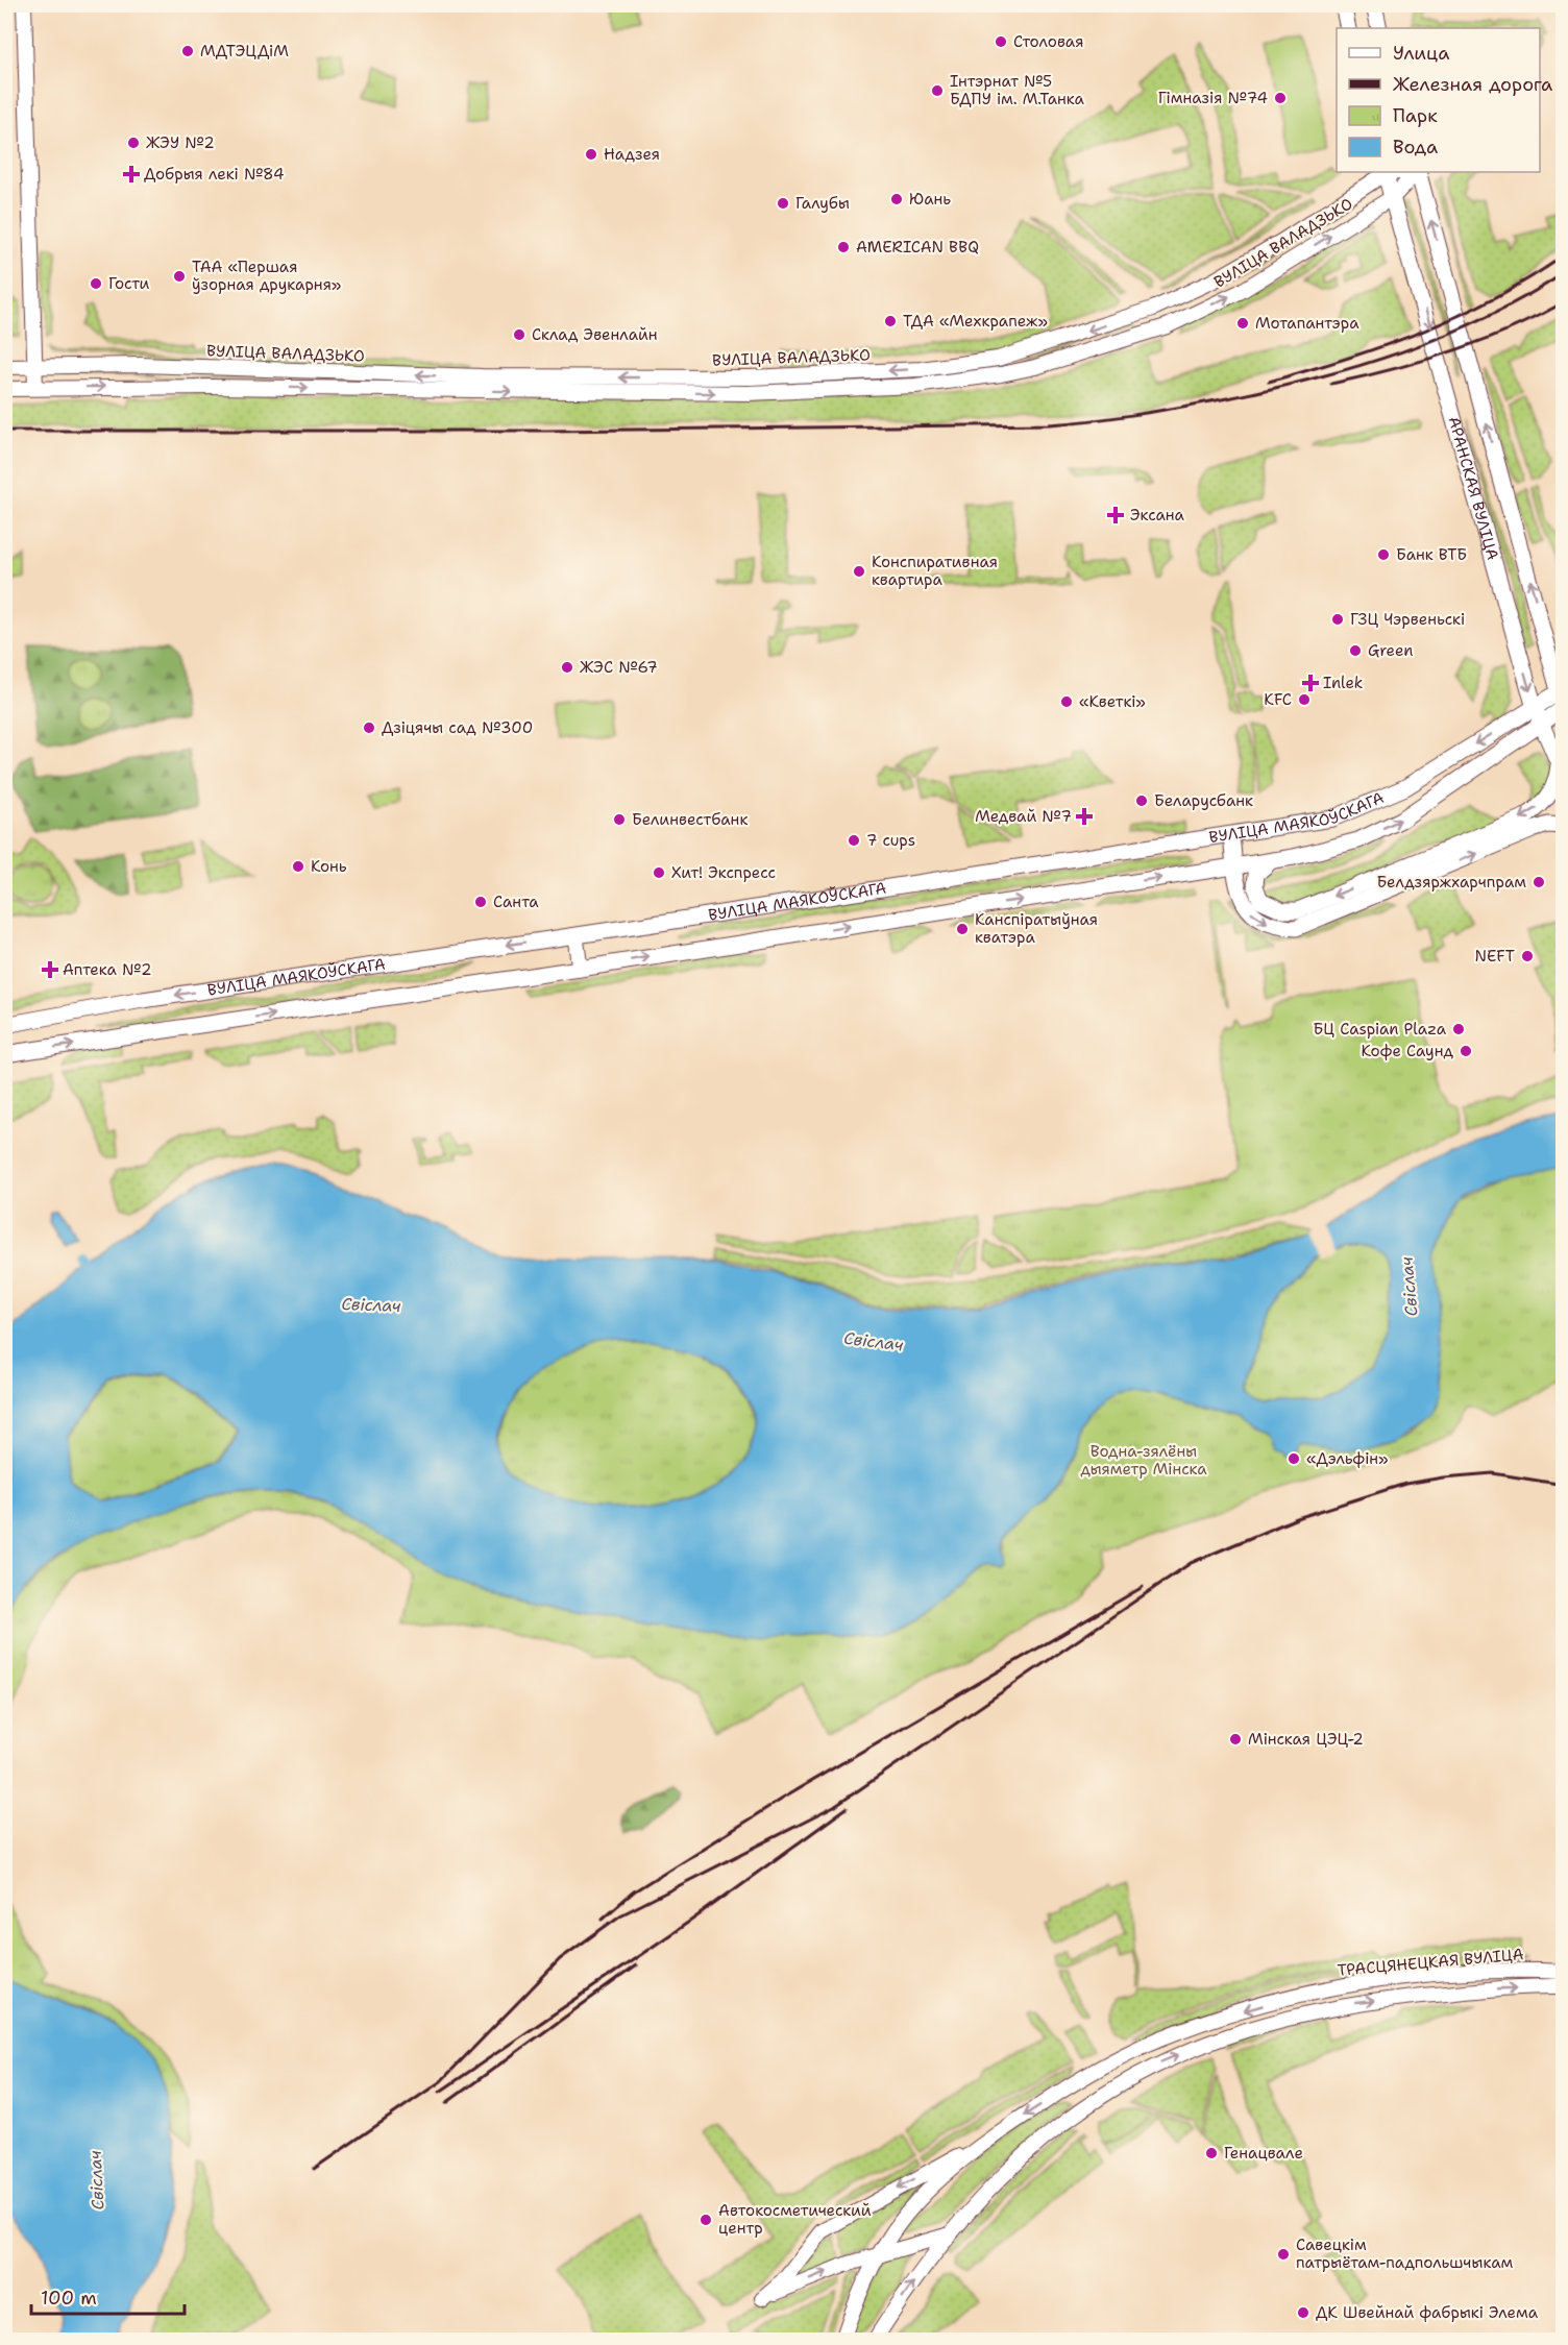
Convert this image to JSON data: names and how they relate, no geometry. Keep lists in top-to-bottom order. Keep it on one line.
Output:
{"streets":{"main road":["ВУЛІЦА ВАЛАДЗЬКО","АРАНСКАЯ ВУЛІЦА","ВУЛІЦА МАЯКОЎСКАГА","ТРАСЦЯНЕЦКАЯ ВУЛІЦА"]},"crossings":[["ВУЛІЦА ВАЛАДЗЬКО","АРАНСКАЯ ВУЛІЦА"],["АРАНСКАЯ ВУЛІЦА","ВУЛІЦА МАЯКОЎСКАГА"]],"water":["Свіслач"],"parks":["Водна-зялёны дыяметр Мінска"],"places":{"other":["Столовая","МДТЭЦДіМ","Інтэрнат №5 БДПУ ім. М.Танка","Гімназія №74","ЖЭУ №2","Надзея","Юань","Галубы","AMERICAN BBQ","ТАА «Першая ўзорная друкарня»","Гости","ТДА «Мехкрапеж»","Мотапантэра","Склад Эвенлайн","Банк ВТБ","Конспиративная квартира","ГЗЦ Чэрвеньскі","Green","ЖЭС №67","KFC","«Кветкі»","Дзіцячы сад №300","Беларусбанк","Белинвестбанк","7 cups","Конь","Хит! Экспресс","Белдзяржхарчпрам","Санта","Канспіратыўная кватэра","NEFT","БЦ Caspian Plaza","Кофе Саунд","«Дэльфін»","Мінская ЦЭЦ-2","Генацвале","Автокосметический центр","Савецкім патрыётам-падпольшчыкам","ДК Швейнай фабрыкі Элема"],"health":["Добрыя лекі №84","Эксана","Inlek","Медвай №7","Аптека №2"]},"legend":["Улица","Железная дорога","Парк","Вода"],"scale_bar":"100 m"}
